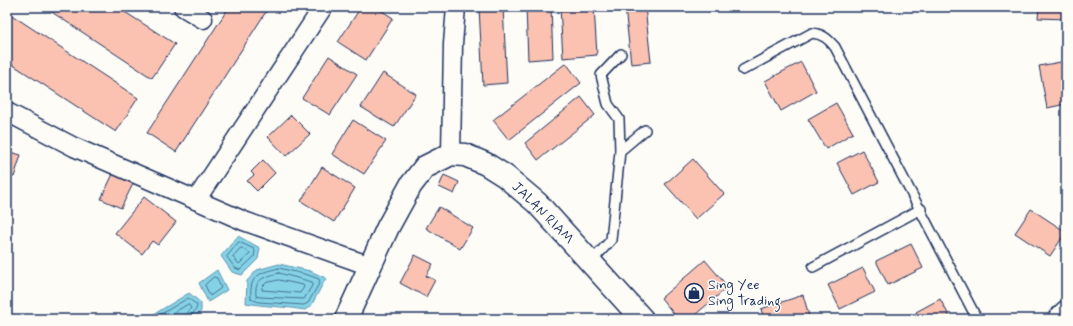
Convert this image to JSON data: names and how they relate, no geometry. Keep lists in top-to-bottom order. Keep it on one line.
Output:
{"streets":{"street":["JALAN RIAM"]},"places":{"shop":["Sing Yee Sing Trading"]}}
